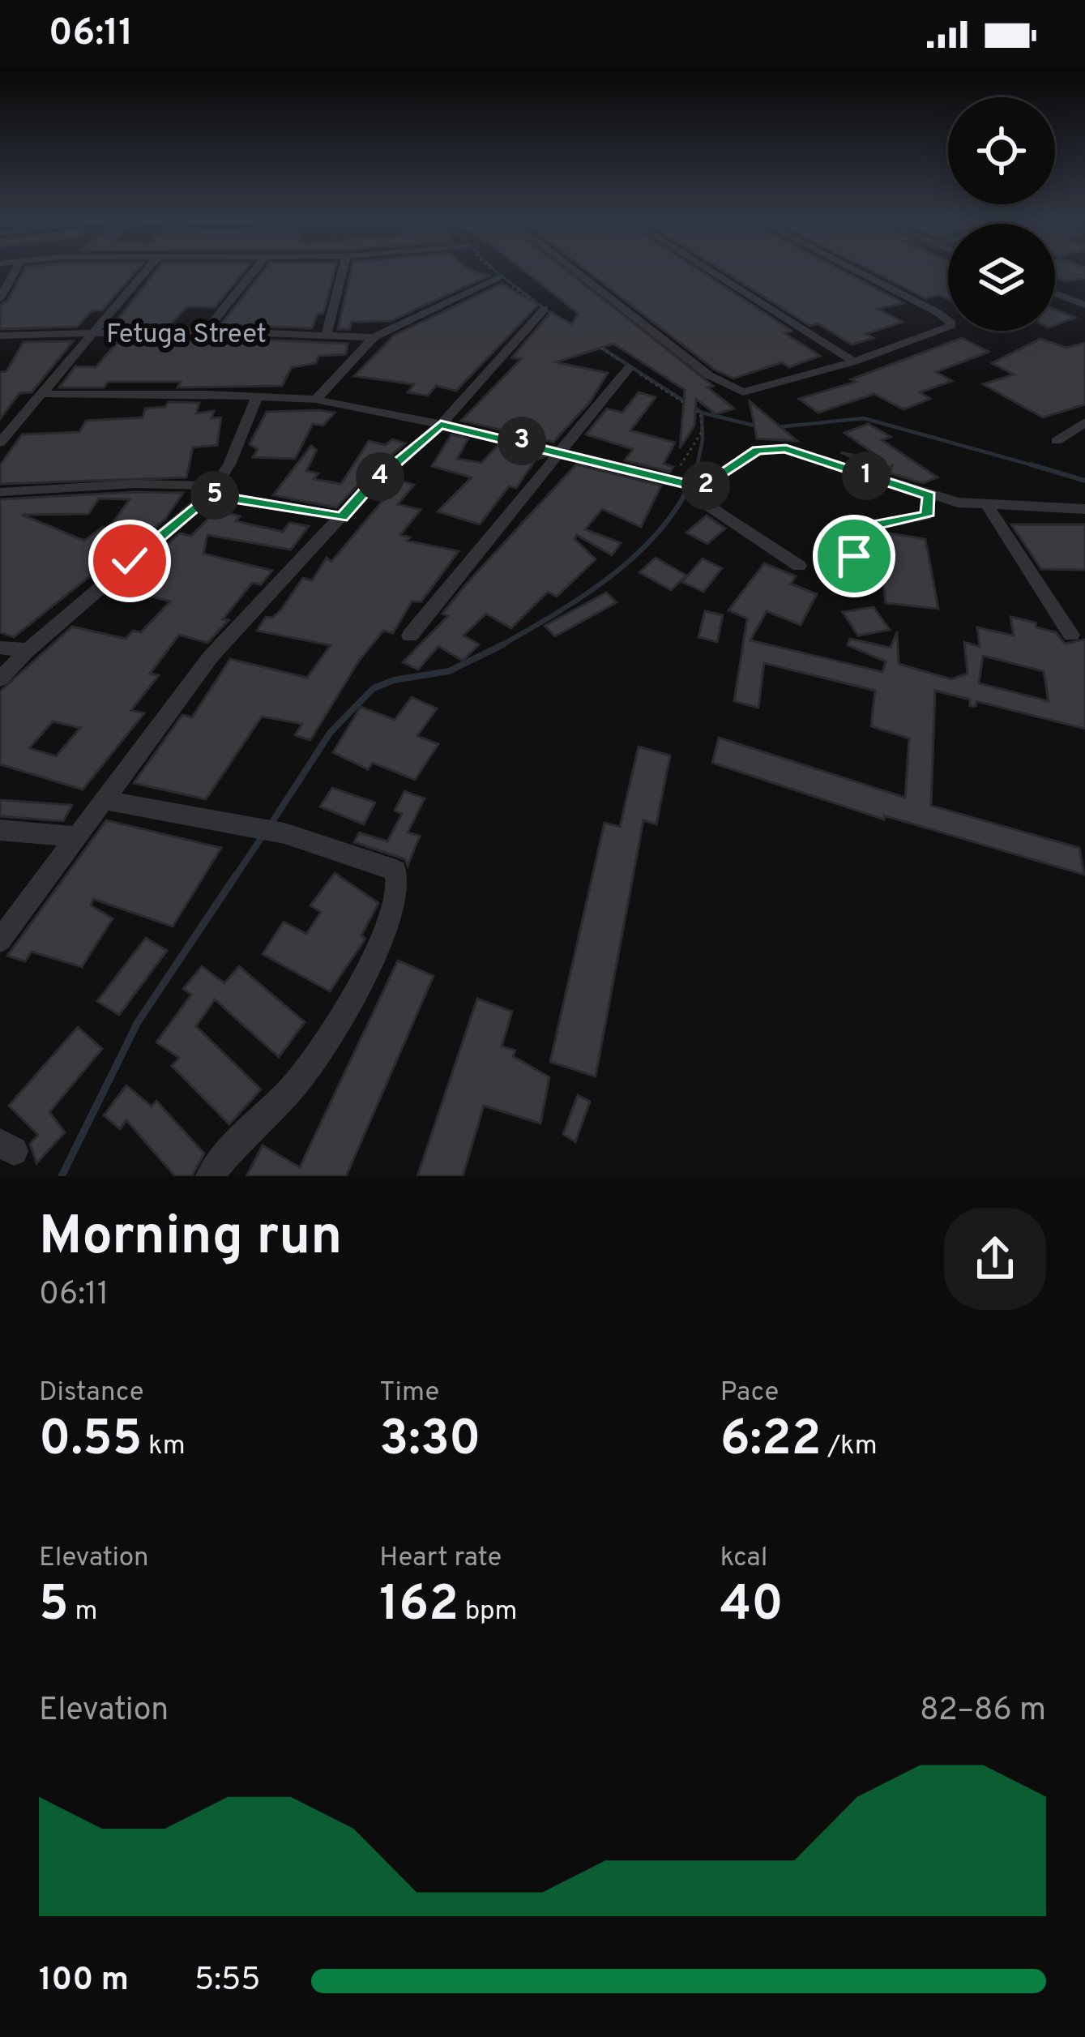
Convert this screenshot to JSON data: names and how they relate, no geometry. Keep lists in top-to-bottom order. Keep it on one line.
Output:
{"streets":{"street":["Fetuga Street"]},"page":{"status":"06:11","pins":["3","1","4","2","5"],"heading":["Morning run","06:11"],"stats":[["Distance","0.55 km"],["Time","3:30"],["Pace","6:22 /km"],["Elevation","5 m"],["Heart rate","162 bpm"],["kcal","40"]],"chart":["Elevation","82–86 m"],"list":[{"name":"100 m","note":"5:55"}]}}
